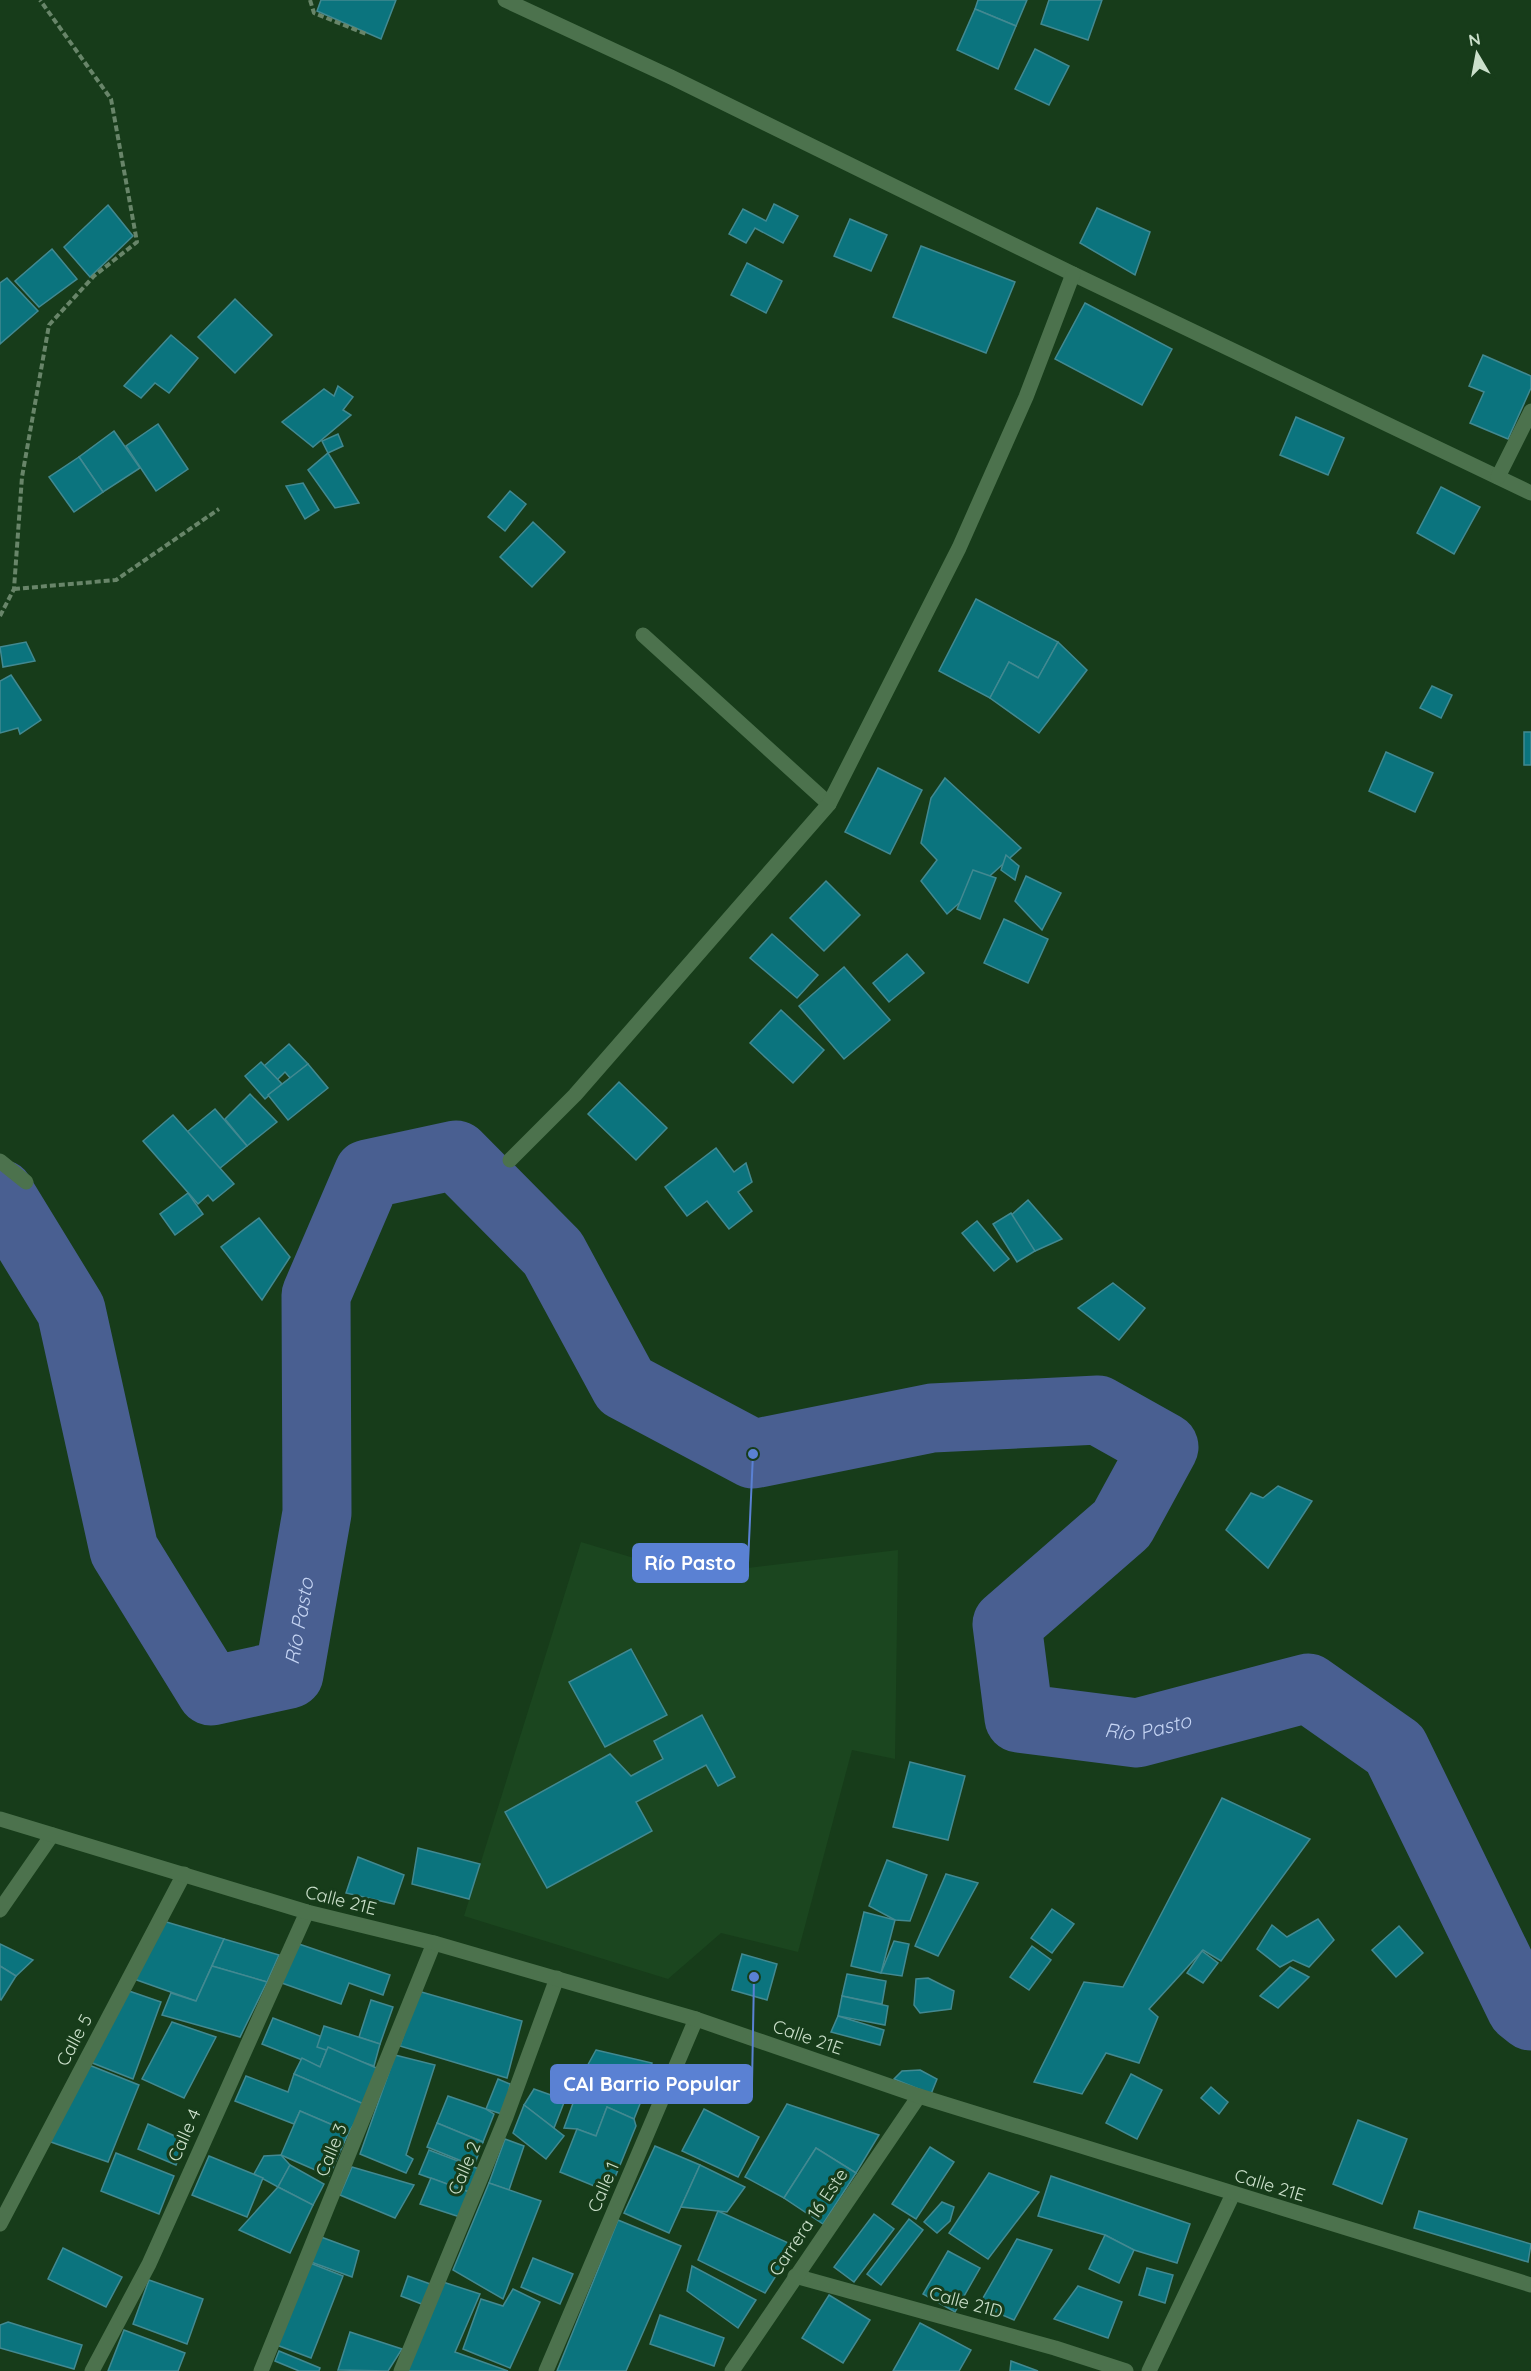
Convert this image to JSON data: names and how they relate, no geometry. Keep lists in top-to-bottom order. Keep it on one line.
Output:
{"streets":{"street":["Calle 21E","Calle 5","Calle 4","Calle 3","Calle 2","Calle 1","Carrera 16 Este","Calle 21D"]},"crossings":[["Calle 21E","Calle 5"],["Calle 21E","Calle 4"],["Calle 21E","Calle 3"],["Calle 21E","Calle 2"],["Calle 21E","Calle 1"],["Calle 21E","Carrera 16 Este"],["Carrera 16 Este","Calle 21D"]],"water":["Río Pasto"],"places":["Río Pasto","CAI Barrio Popular"],"north":"top"}
